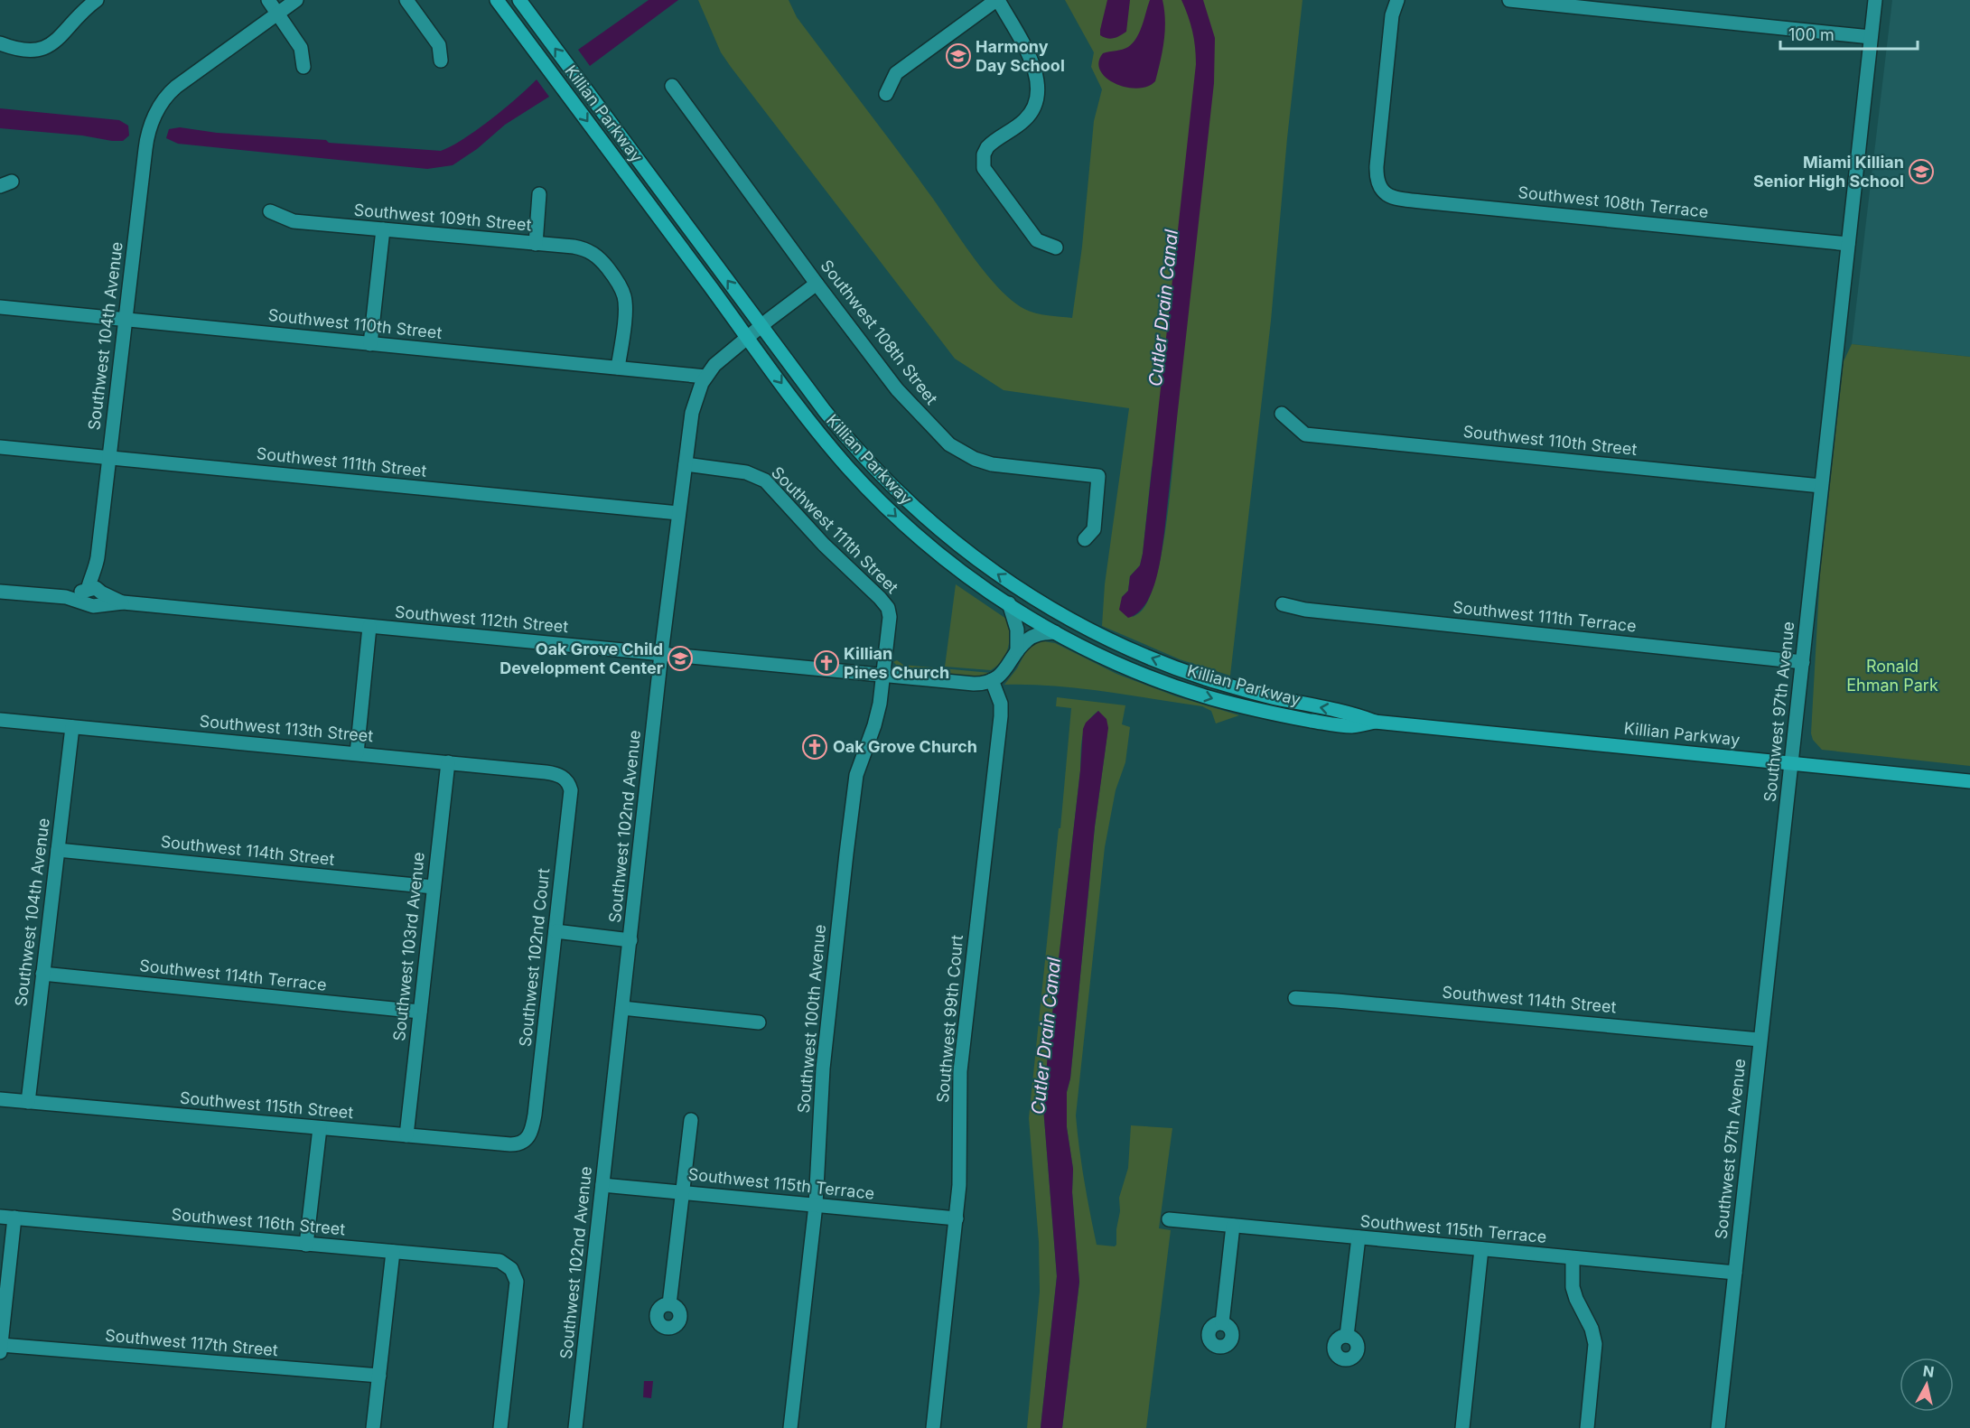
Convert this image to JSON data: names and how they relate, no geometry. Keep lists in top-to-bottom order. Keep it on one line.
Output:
{"streets":{"main road":["Killian Parkway"],"street":["Southwest 108th Terrace","Southwest 109th Street","Southwest 110th Street","Southwest 108th Street","Southwest 104th Avenue","Southwest 111th Street","Southwest 111th Terrace","Southwest 112th Street","Southwest 97th Avenue","Southwest 113th Street","Southwest 102nd Avenue","Southwest 114th Street","Southwest 103rd Avenue","Southwest 102nd Court","Southwest 114th Terrace","Southwest 100th Avenue","Southwest 99th Court","Southwest 115th Street","Southwest 115th Terrace","Southwest 116th Street","Southwest 117th Street"]},"crossings":[["Killian Parkway","Southwest 97th Avenue"],["Killian Parkway","Southwest 102nd Avenue"],["Southwest 108th Terrace","Southwest 97th Avenue"],["Southwest 109th Street","Southwest 110th Street"],["Southwest 110th Street","Southwest 104th Avenue"],["Southwest 110th Street","Southwest 97th Avenue"],["Southwest 110th Street","Southwest 102nd Avenue"],["Southwest 108th Street","Southwest 102nd Avenue"],["Southwest 104th Avenue","Southwest 111th Street"],["Southwest 104th Avenue","Southwest 112th Street"],["Southwest 104th Avenue","Southwest 113th Street"],["Southwest 104th Avenue","Southwest 114th Street"],["Southwest 104th Avenue","Southwest 114th Terrace"],["Southwest 104th Avenue","Southwest 115th Street"],["Southwest 111th Street","Southwest 102nd Avenue"],["Southwest 111th Street","Southwest 100th Avenue"],["Southwest 111th Terrace","Southwest 97th Avenue"],["Southwest 112th Street","Southwest 102nd Avenue"],["Southwest 112th Street","Southwest 100th Avenue"],["Southwest 112th Street","Southwest 99th Court"],["Southwest 97th Avenue","Southwest 114th Street"],["Southwest 97th Avenue","Southwest 115th Terrace"],["Southwest 113th Street","Southwest 103rd Avenue"],["Southwest 113th Street","Southwest 102nd Court"],["Southwest 102nd Avenue","Southwest 115th Terrace"],["Southwest 114th Street","Southwest 103rd Avenue"],["Southwest 103rd Avenue","Southwest 114th Terrace"],["Southwest 103rd Avenue","Southwest 115th Street"],["Southwest 102nd Court","Southwest 115th Street"],["Southwest 100th Avenue","Southwest 115th Terrace"],["Southwest 99th Court","Southwest 115th Terrace"]],"water":["Cutler Drain Canal"],"parks":["Ronald Ehman Park"],"places":{"school or university":["Harmony Day School","Miami Killian Senior High School","Oak Grove Child Development Center"],"church":["Killian Pines Church","Oak Grove Church"]},"scale_bar":"100 m","north":"top"}
